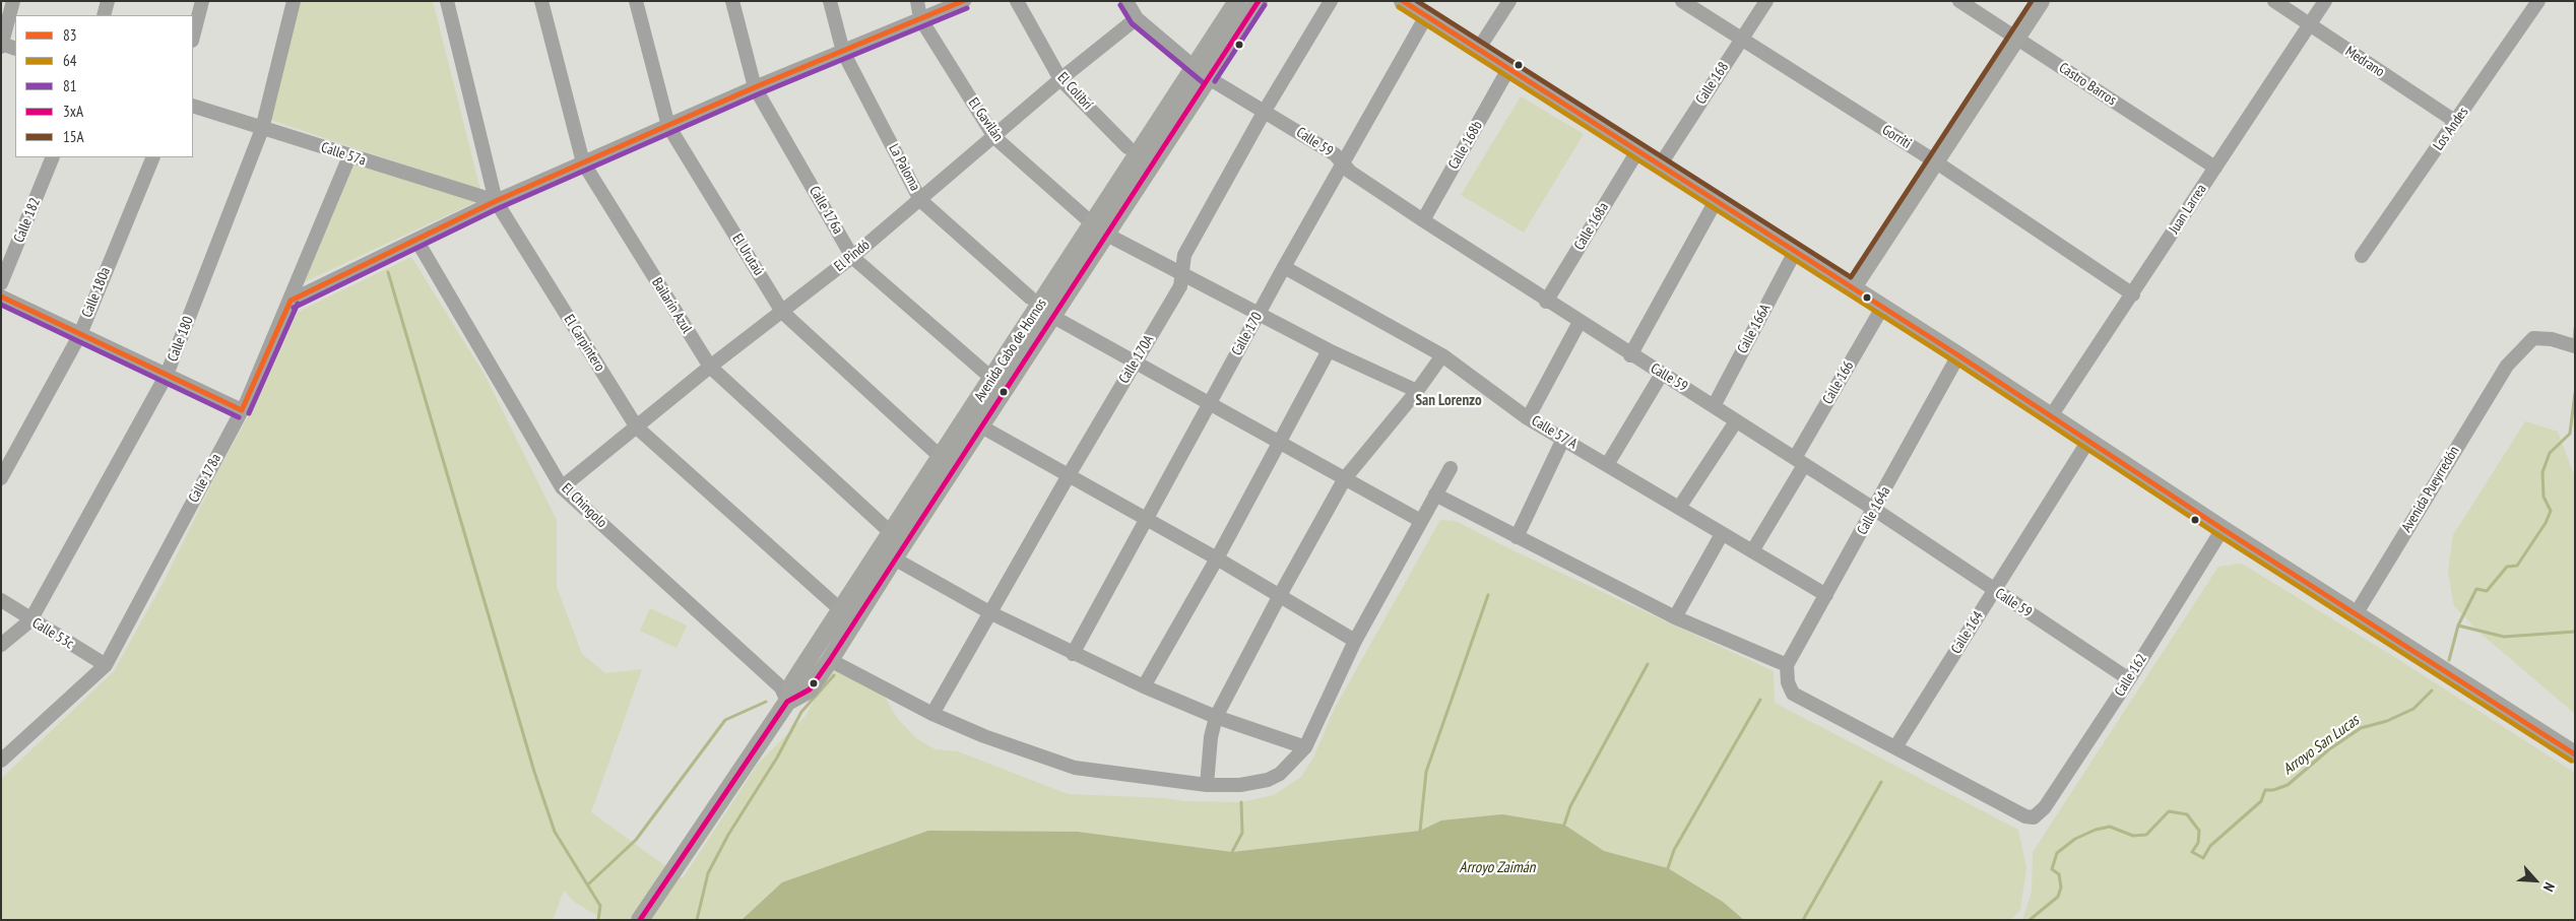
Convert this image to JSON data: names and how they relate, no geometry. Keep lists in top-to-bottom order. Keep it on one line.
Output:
{"streets":{"main road":["Avenida Cabo de Hornos"],"street":["Medrano","Calle 168","Castro Barros","El Colibrí","El Gavilán","Los Andes","Gorriti","Calle 59","Calle 168b","Calle 57a","La Paloma","Juan Larrea","Calle 176a","Calle 182","Calle 168a","El Urutaú","El Pindó","Calle 180a","Bailarín Azul","Calle 166A","Calle 170","Calle 180","El Carpintero","Calle 170A","Calle 166","Calle 57 A","Calle 178a","Avenida Pueyrredón","El Chingolo","Calle 164a","Calle 164","Calle 53c","Calle 162"]},"crossings":[["Medrano","Los Andes"],["Medrano","Juan Larrea"],["Calle 168","Gorriti"],["Castro Barros","Juan Larrea"],["El Colibrí","El Pindó"],["El Gavilán","El Pindó"],["El Gavilán","Calle 170"],["El Gavilán","Avenida Cabo de Hornos"],["El Gavilán","Calle 170A"],["Gorriti","Juan Larrea"],["Calle 59","Calle 168b"],["Calle 59","Calle 168a"],["Calle 59","El Pindó"],["Calle 59","Calle 166A"],["Calle 59","Calle 170"],["Calle 59","Avenida Cabo de Hornos"],["Calle 59","Calle 170A"],["Calle 59","Calle 166"],["Calle 59","Calle 164a"],["Calle 59","Calle 164"],["Calle 59","Calle 162"],["Calle 57a","Calle 180"],["Calle 57a","El Carpintero"],["Calle 57a","Calle 178a"],["La Paloma","El Pindó"],["Calle 176a","El Pindó"],["Calle 176a","Avenida Cabo de Hornos"],["El Urutaú","El Pindó"],["El Urutaú","Avenida Cabo de Hornos"],["El Pindó","Bailarín Azul"],["El Pindó","El Carpintero"],["El Pindó","El Chingolo"],["Bailarín Azul","Calle 170"],["Bailarín Azul","Avenida Cabo de Hornos"],["Bailarín Azul","Calle 170A"],["Calle 170","Calle 57 A"],["Calle 180","Calle 53c"],["El Carpintero","Avenida Cabo de Hornos"],["Avenida Cabo de Hornos","El Chingolo"],["Calle 166","Calle 57 A"],["Calle 57 A","Calle 164a"],["Calle 178a","Calle 53c"],["Calle 164","Calle 162"]],"districts":["San Lorenzo"],"water":["Arroyo San Lucas","Arroyo Zaimán"],"lines":["transit line 83","transit line 3xA","transit line 15A","transit line 81","transit line 64"],"legend":["83","64","81","3xA","15A"],"north":"bottom right"}
